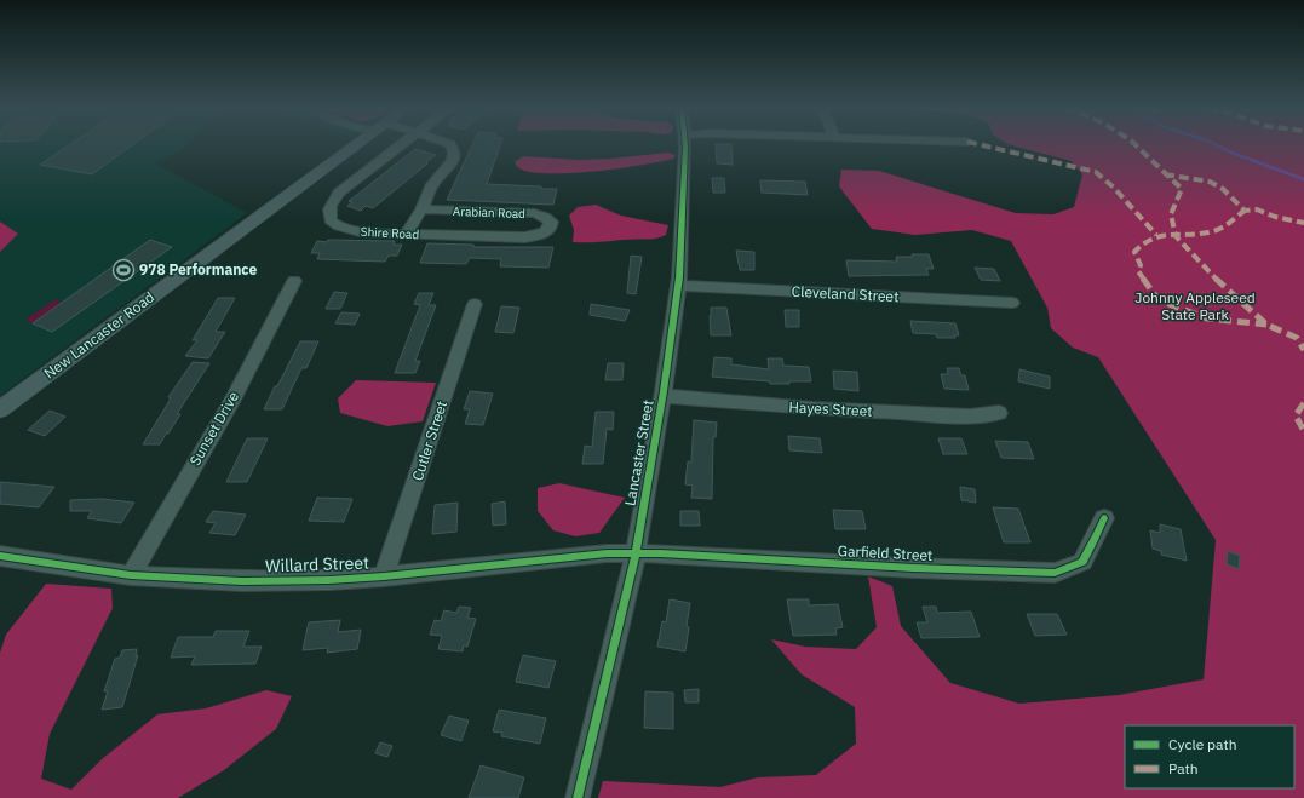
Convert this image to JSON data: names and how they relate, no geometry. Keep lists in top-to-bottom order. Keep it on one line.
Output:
{"streets":{"main road":["New Lancaster Road"],"street":["Arabian Road","Shire Road","Cleveland Street","Hayes Street","Sunset Drive","Cutler Street","Lancaster Street","Garfield Street","Willard Street"]},"crossings":[["Arabian Road","Shire Road"],["Cleveland Street","Lancaster Street"],["Hayes Street","Lancaster Street"],["Sunset Drive","Willard Street"],["Cutler Street","Willard Street"],["Lancaster Street","Garfield Street"],["Lancaster Street","Willard Street"],["Garfield Street","Willard Street"]],"parks":["Johnny Appleseed State Park"],"places":{"sports":["978 Performance"]},"legend":["Cycle path","Path"]}
